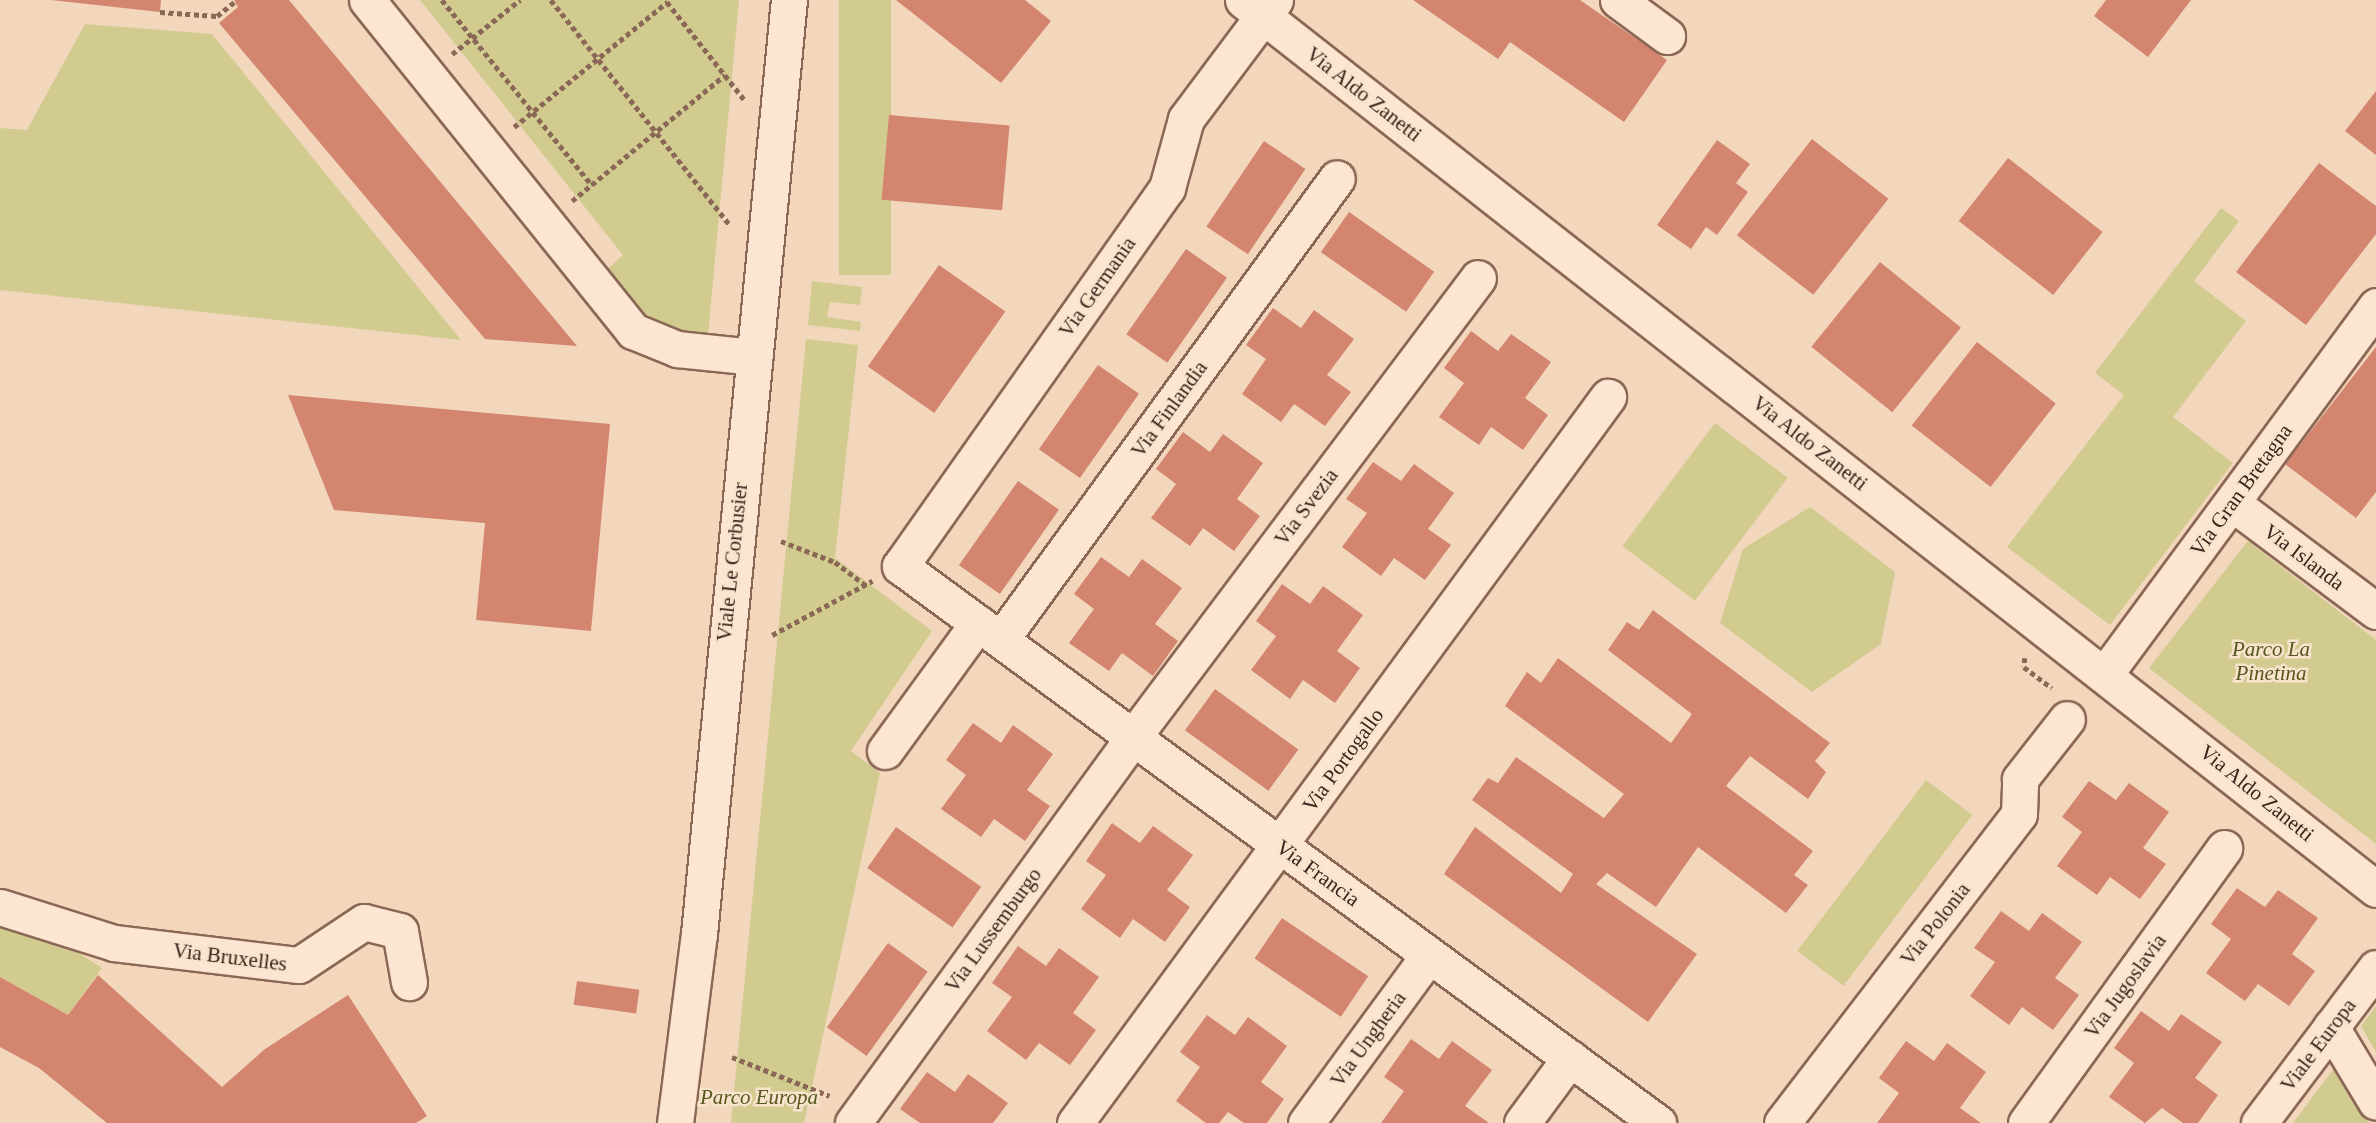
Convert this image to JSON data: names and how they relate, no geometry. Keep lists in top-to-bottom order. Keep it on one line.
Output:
{"streets":{"street":["Via Aldo Zanetti","Via Germania","Via Finlandia","Via Gran Bretagna","Via Svezia","Via Islanda","Viale Le Corbusier","Via Portogallo","Via Francia","Via Polonia","Via Lussemburgo","Via Bruxelles","Via Jugoslavia","Via Ungheria","Viale Europa"]},"crossings":[["Via Aldo Zanetti","Via Germania"],["Via Aldo Zanetti","Via Gran Bretagna"],["Via Germania","Via Francia"],["Via Finlandia","Via Francia"],["Via Gran Bretagna","Via Islanda"],["Via Svezia","Via Francia"],["Via Svezia","Via Lussemburgo"],["Via Portogallo","Via Francia"],["Via Francia","Via Lussemburgo"],["Via Francia","Via Ungheria"]],"parks":["Parco La Pinetina","Parco Europa"]}
